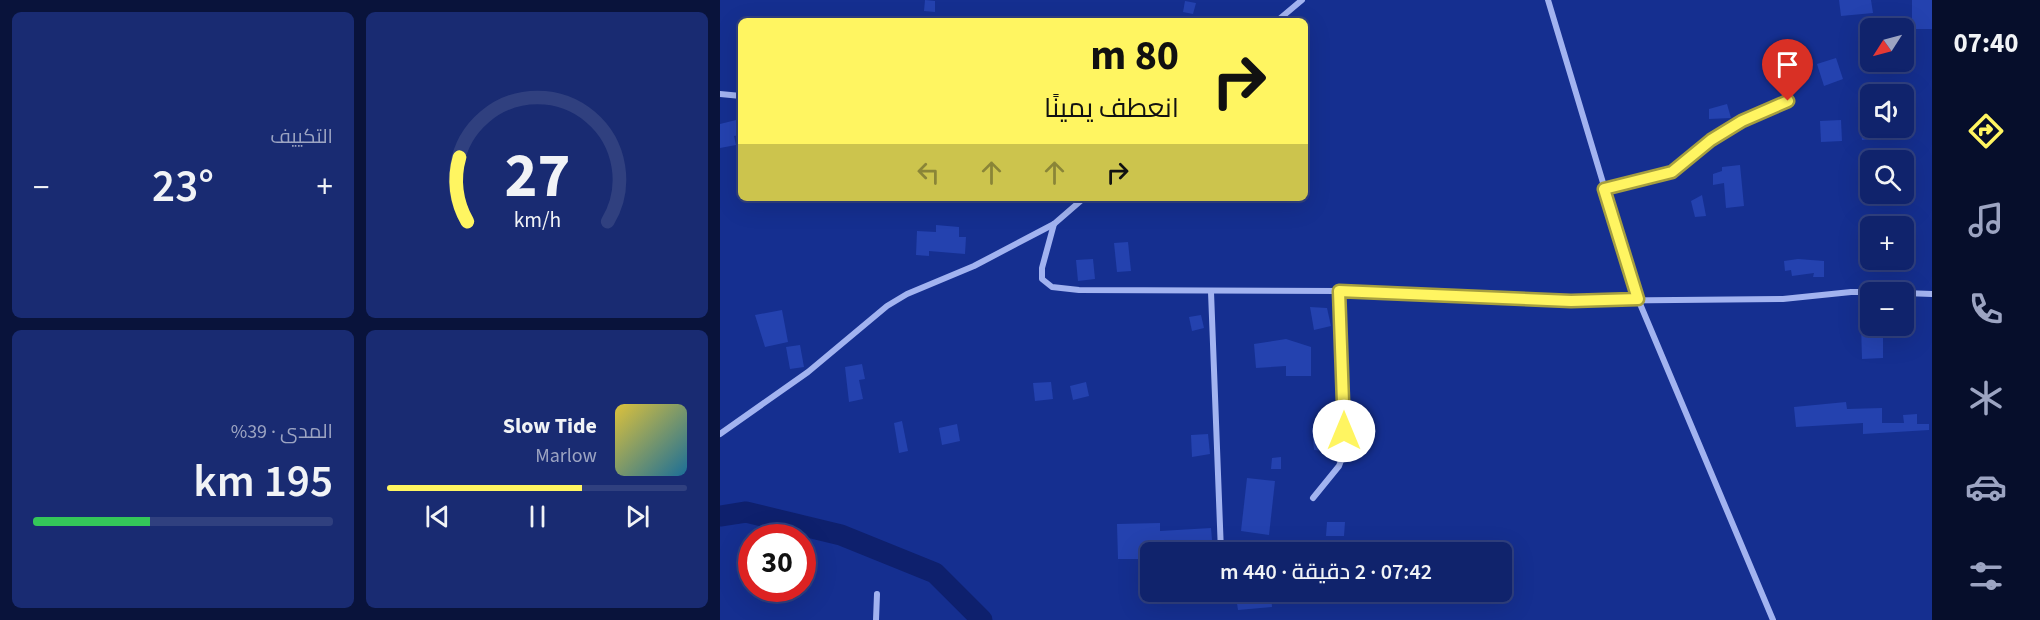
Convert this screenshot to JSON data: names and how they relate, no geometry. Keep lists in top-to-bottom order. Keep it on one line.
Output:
{"north":"bottom left","page":{"tabs":"07:40","tile":["التكييف",["المدى · 39%","195 km"]],"map_buttons":["+","−"],"turn":["80 m","انعطف يمينًا"],"heat":["−","23°","+"],"song":["Slow Tide","Marlow"],"limit":"30","trip":"07:42 · 2 دقيقة · 440 m","gauge":["27","km/h"]}}
